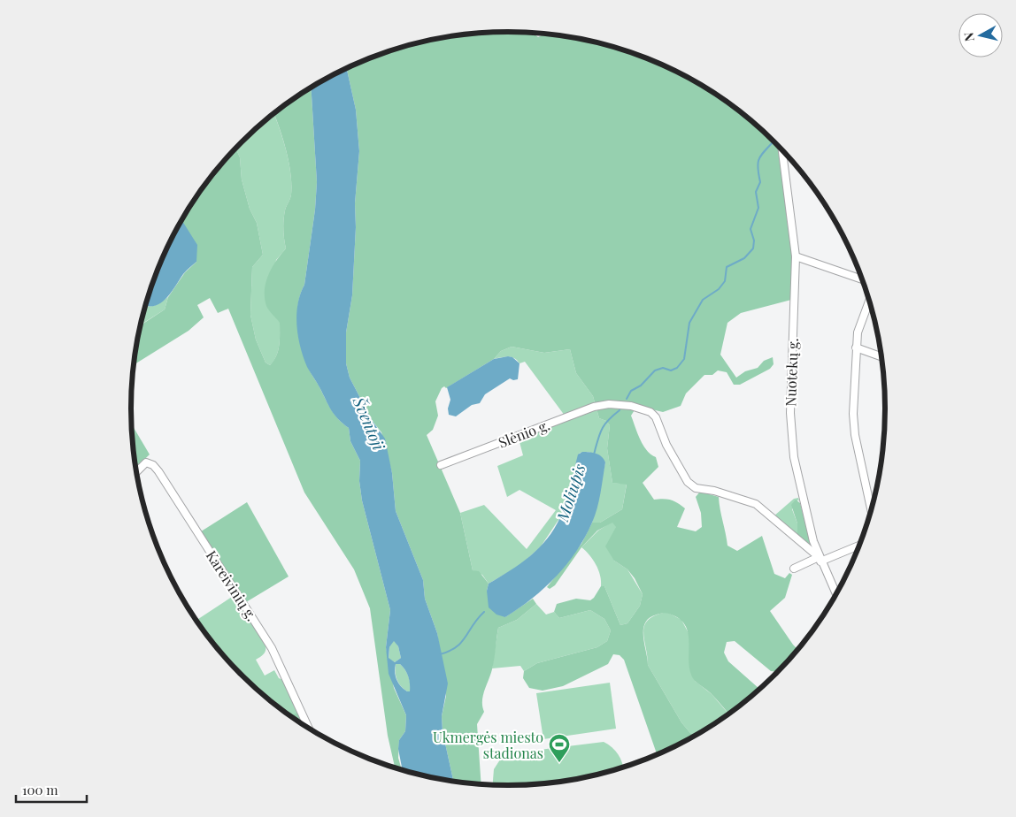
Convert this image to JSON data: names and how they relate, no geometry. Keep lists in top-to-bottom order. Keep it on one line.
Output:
{"streets":{"street":["Nuotekų g.","Slėnio g.","Kareivinių g."]},"crossings":[["Nuotekų g.","Slėnio g."]],"water":["Šventoji","Moliupis"],"places":{"sports":["Ukmergės miesto stadionas"]},"scale_bar":"100 m","north":"left"}
